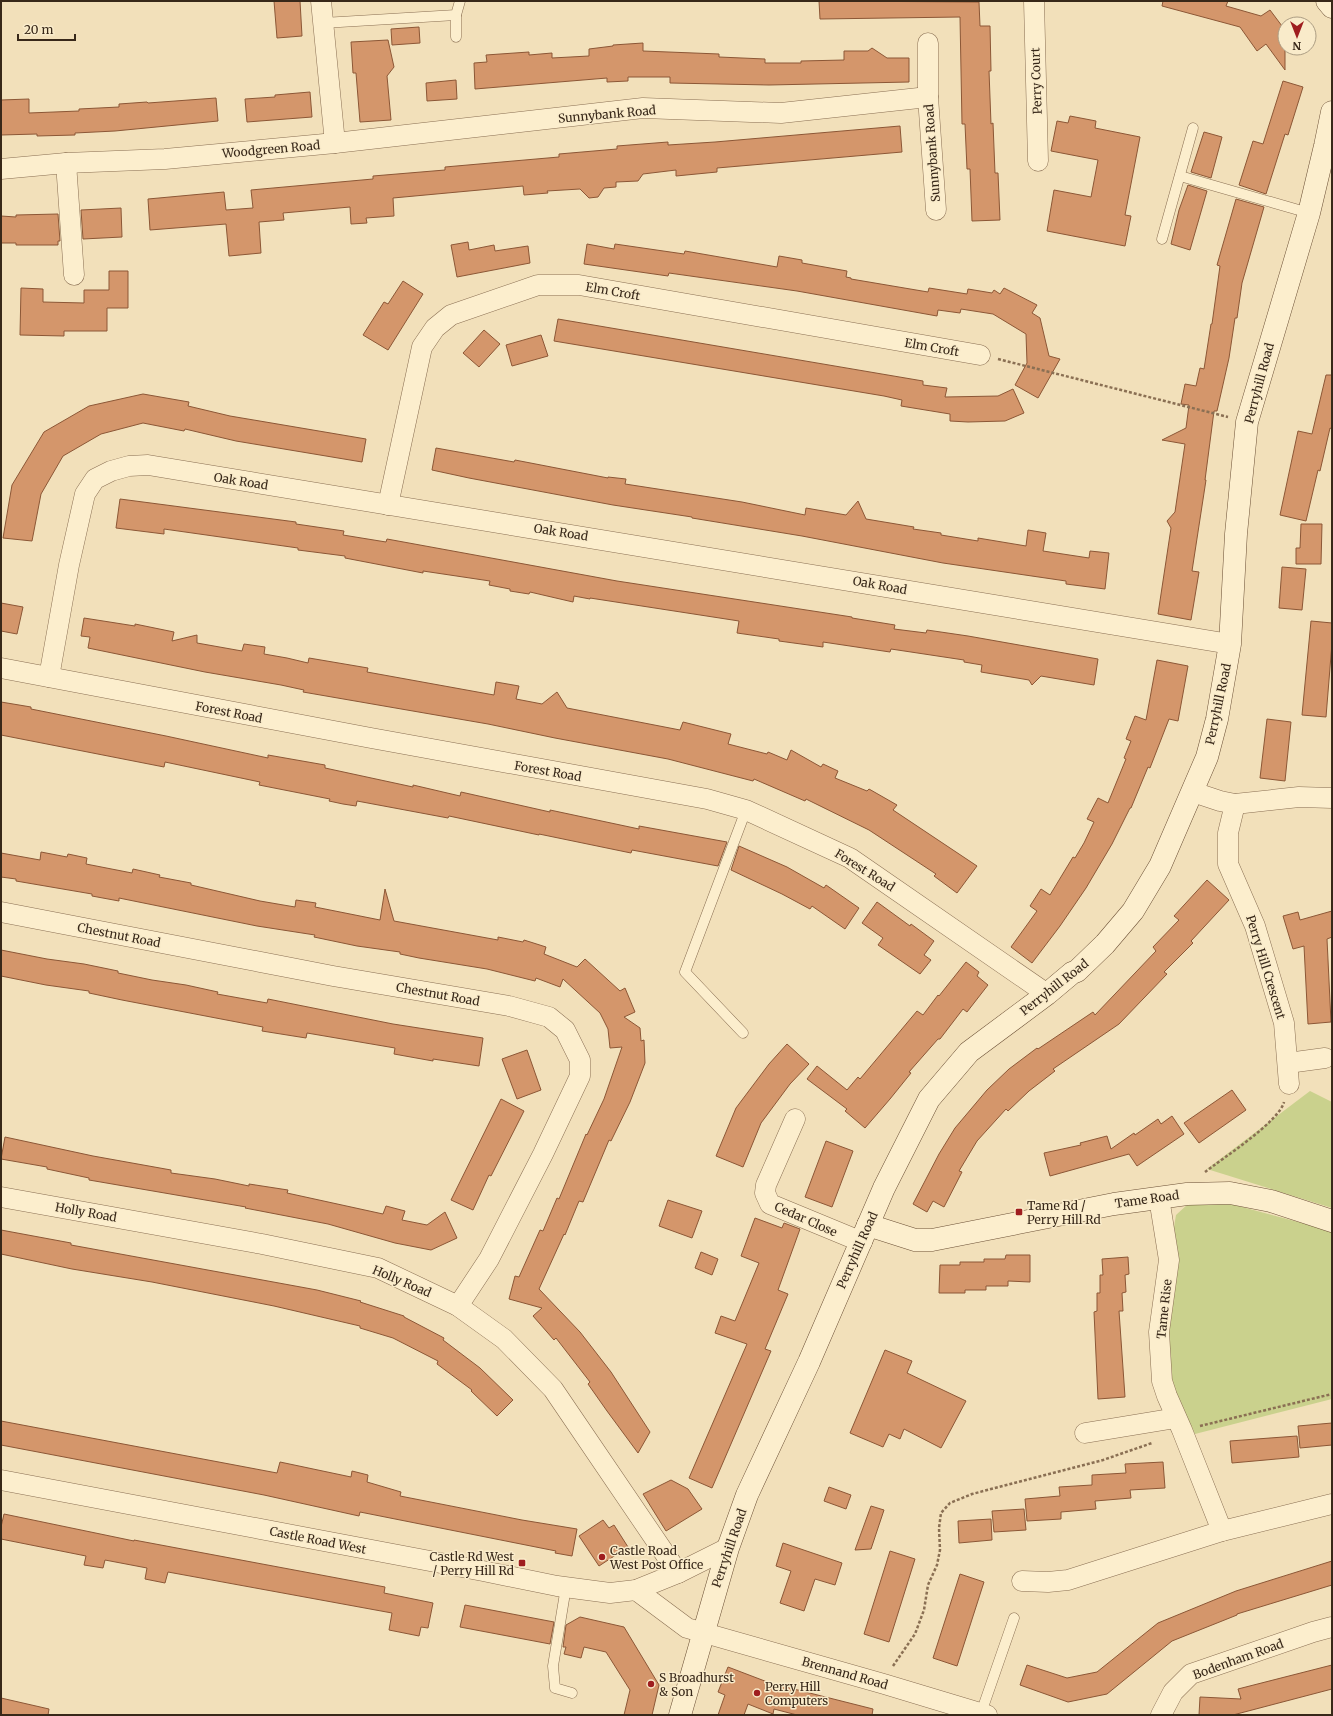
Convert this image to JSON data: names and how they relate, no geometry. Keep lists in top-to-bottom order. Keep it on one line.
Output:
{"streets":{"street":["Perry Court","Sunnybank Road","Woodgreen Road","Elm Croft","Perryhill Road","Oak Road","Forest Road","Chestnut Road","Perry Hill Crescent","Tame Road","Holly Road","Cedar Close","Tame Rise","Castle Road West","Bodenham Road","Brennand Road"]},"crossings":[["Sunnybank Road","Woodgreen Road"],["Elm Croft","Oak Road"],["Perryhill Road","Oak Road"],["Perryhill Road","Forest Road"],["Perryhill Road","Tame Road"],["Perryhill Road","Cedar Close"],["Perryhill Road","Castle Road West"],["Perryhill Road","Brennand Road"],["Oak Road","Forest Road"],["Chestnut Road","Holly Road"],["Tame Road","Cedar Close"],["Tame Road","Tame Rise"],["Holly Road","Castle Road West"]],"places":{"transit":["Tame Rd / Perry Hill Rd","Castle Rd West / Perry Hill Rd"],"other":["Castle Road West Post Office","S Broadhurst & Son","Perry Hill Computers"]},"scale_bar":"20 m","north":"bottom"}
